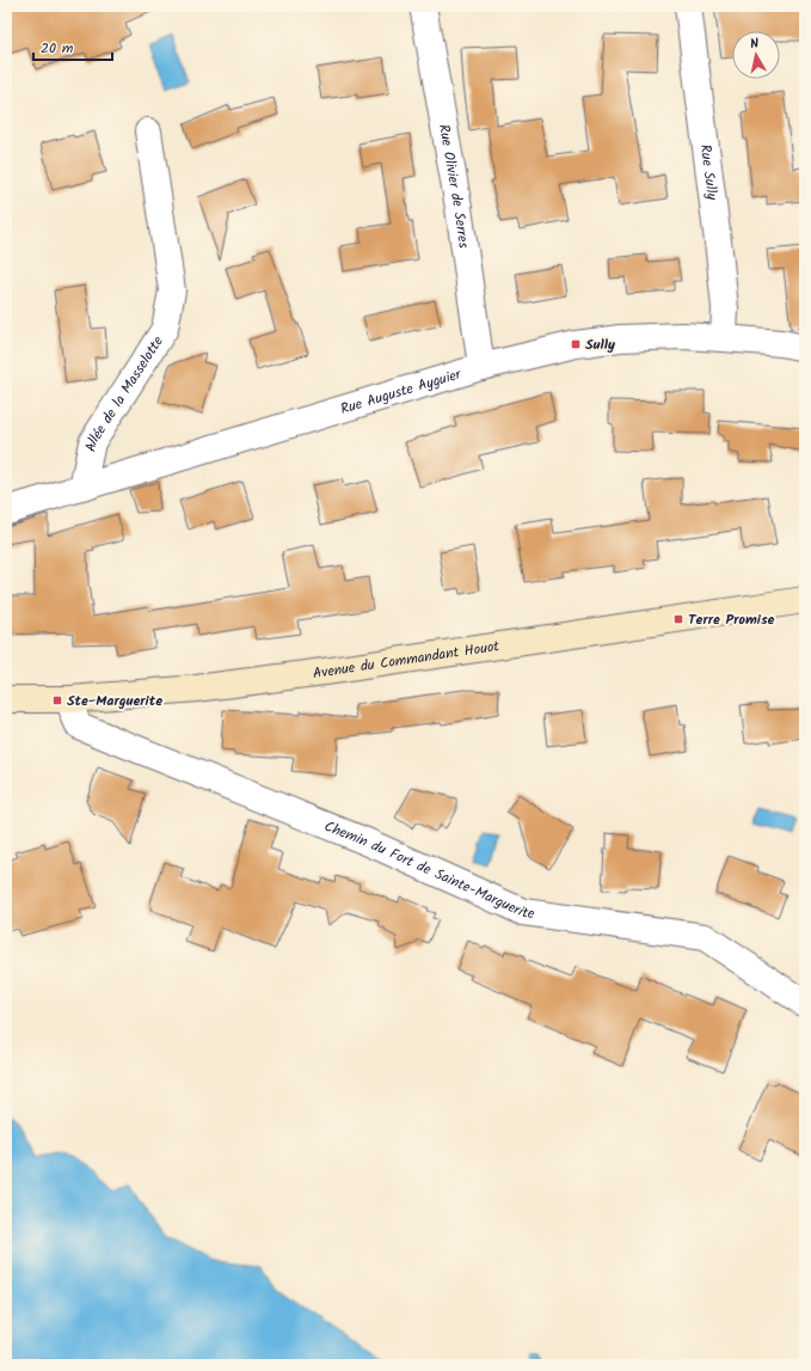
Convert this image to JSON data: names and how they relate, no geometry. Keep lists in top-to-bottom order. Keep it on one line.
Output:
{"streets":{"main road":["Avenue du Commandant Houot"],"street":["Rue Sully","Rue Olivier de Serres","Rue Auguste Ayguier","Allée de la Masselotte","Chemin du Fort de Sainte-Marguerite"]},"crossings":[["Rue Sully","Rue Auguste Ayguier"],["Rue Olivier de Serres","Rue Auguste Ayguier"],["Rue Auguste Ayguier","Allée de la Masselotte"],["Avenue du Commandant Houot","Chemin du Fort de Sainte-Marguerite"]],"places":{"transit":["Sully","Terre Promise","Ste-Marguerite"]},"scale_bar":"20 m","north":"top"}
